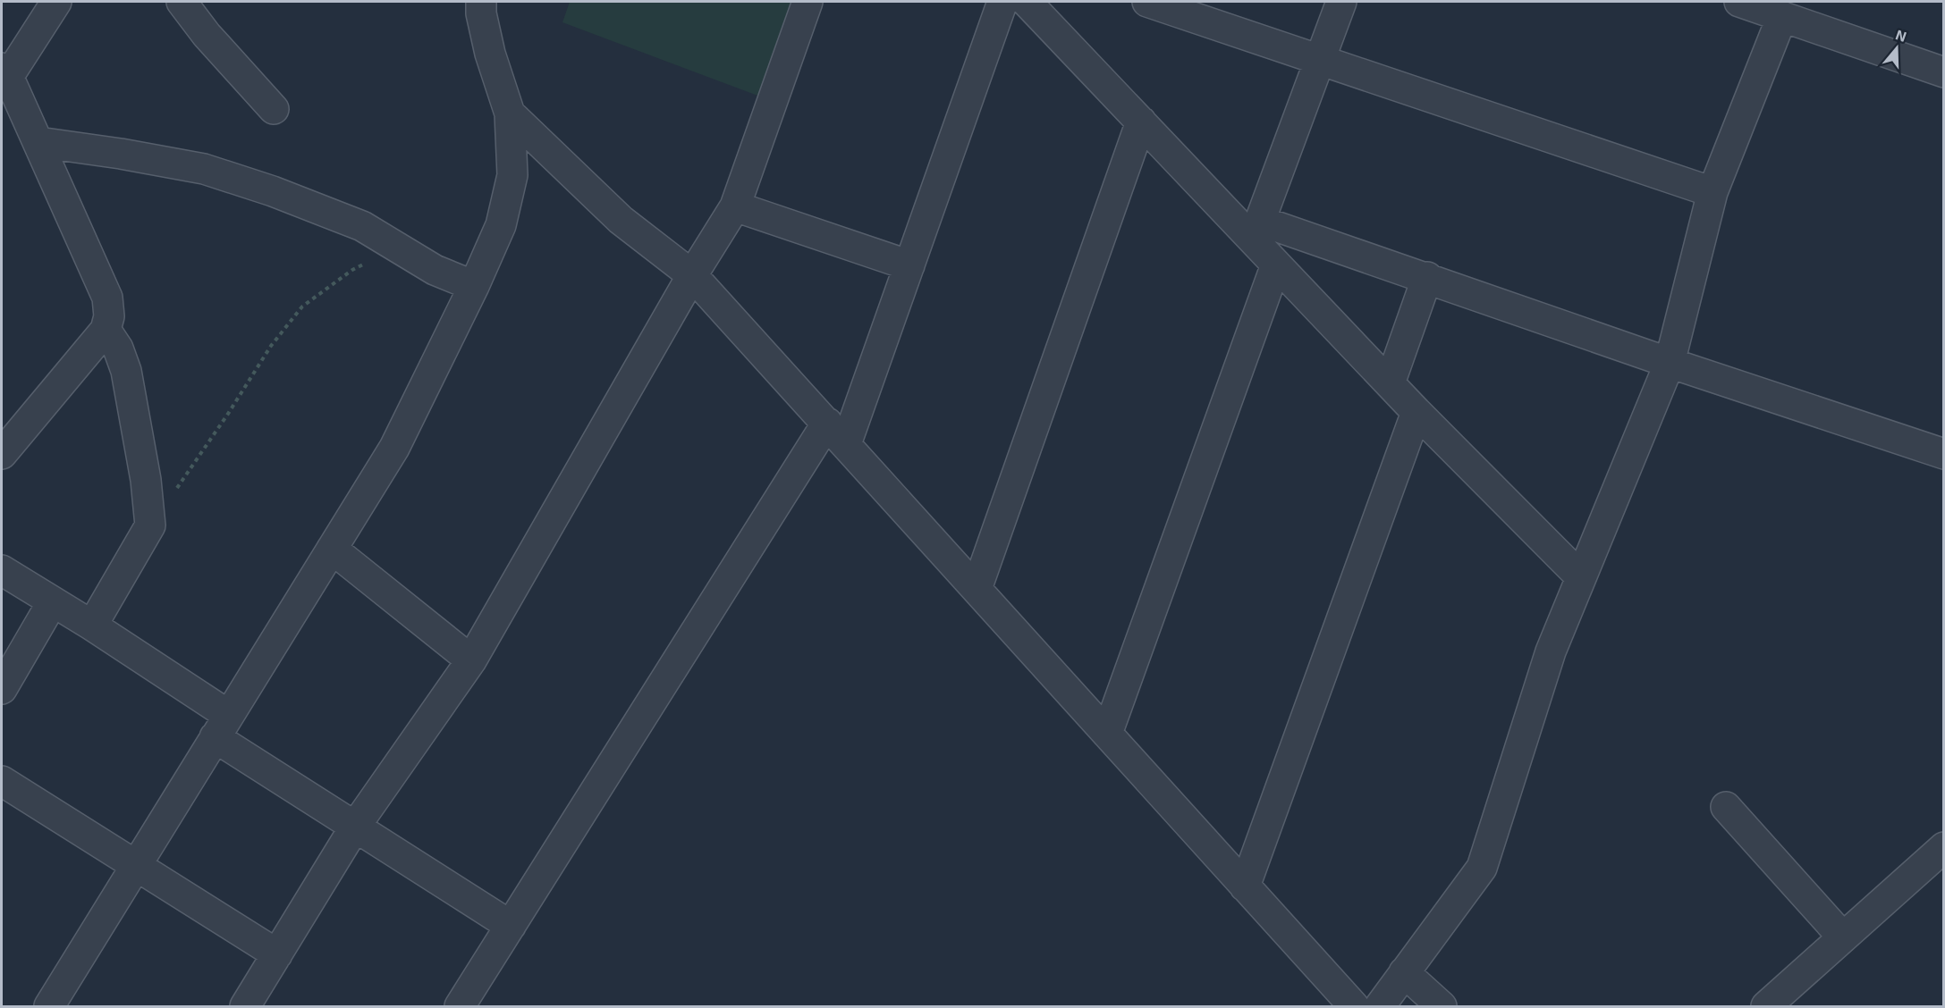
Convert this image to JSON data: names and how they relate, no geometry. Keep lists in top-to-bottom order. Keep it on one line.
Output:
{"north":"top"}
